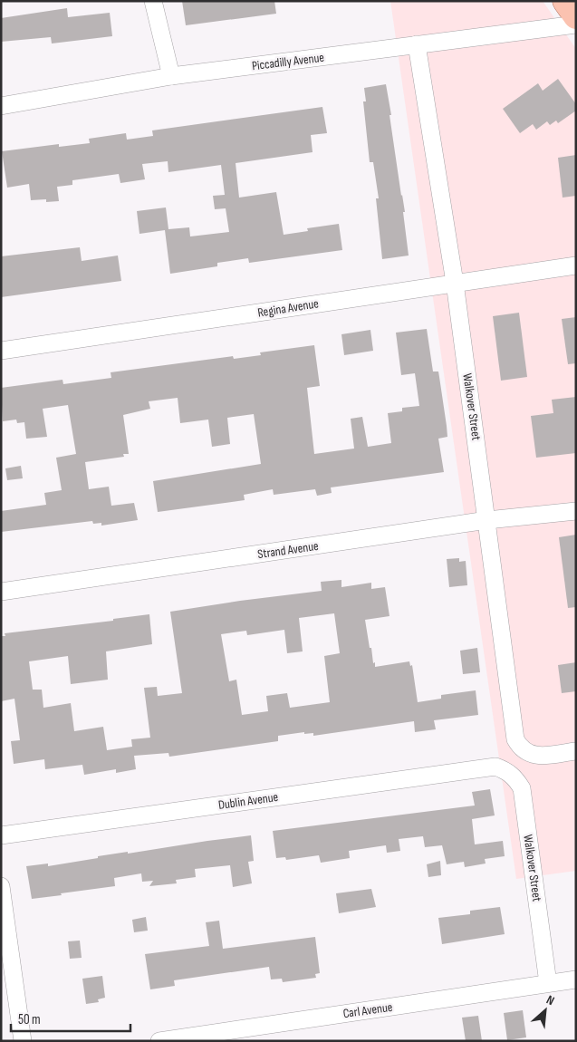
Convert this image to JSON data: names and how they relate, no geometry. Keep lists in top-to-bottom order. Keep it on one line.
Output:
{"streets":{"street":["Piccadilly Avenue","Regina Avenue","Walkover Street","Strand Avenue","Dublin Avenue","Carl Avenue"]},"crossings":[["Piccadilly Avenue","Walkover Street"],["Regina Avenue","Walkover Street"],["Walkover Street","Strand Avenue"],["Walkover Street","Dublin Avenue"],["Walkover Street","Carl Avenue"]],"scale_bar":"50 m","north":"top right"}
